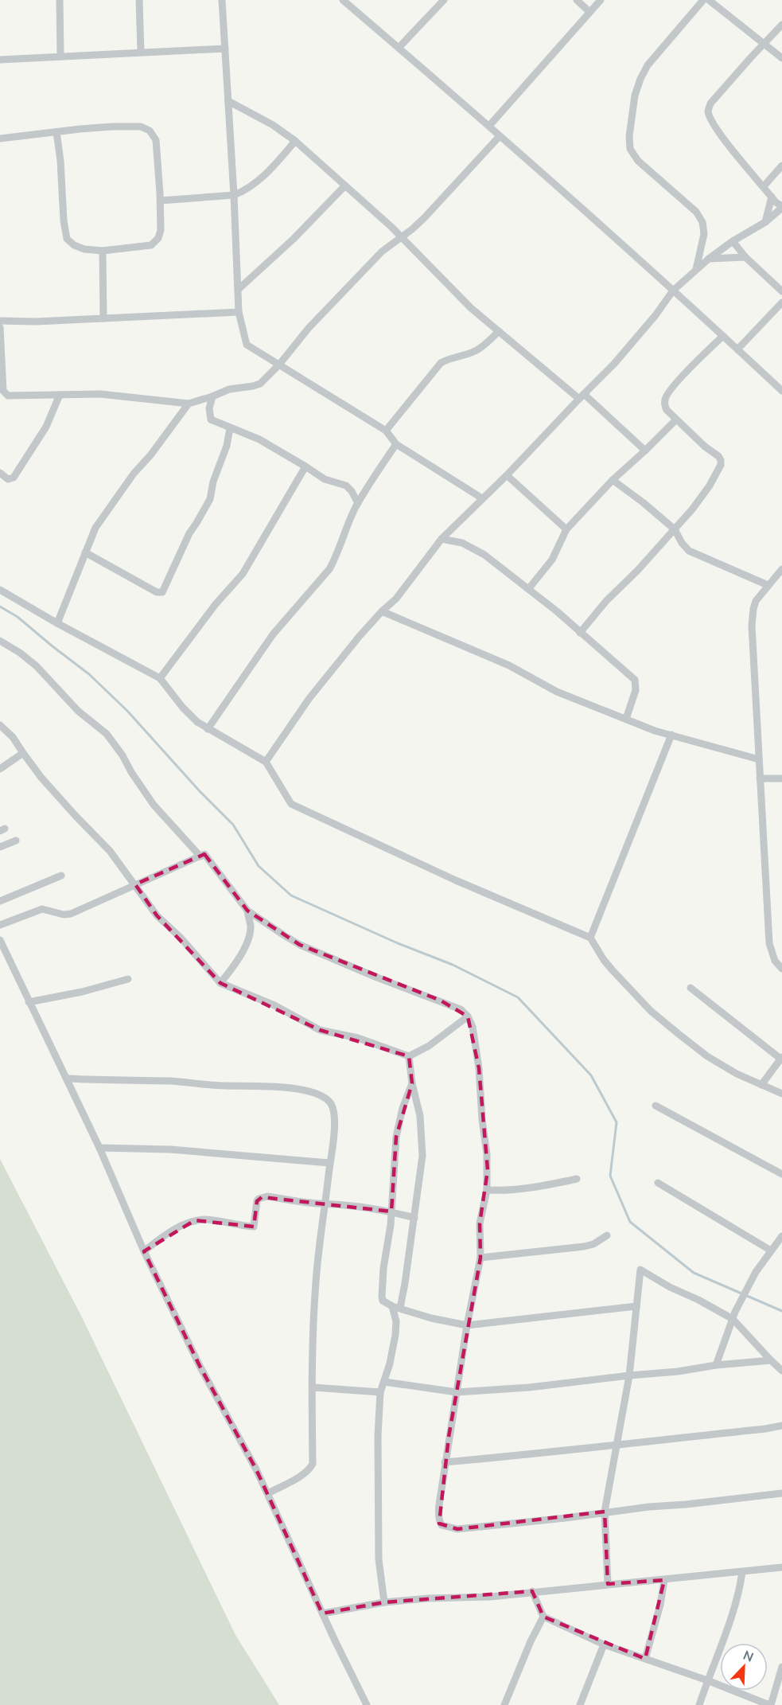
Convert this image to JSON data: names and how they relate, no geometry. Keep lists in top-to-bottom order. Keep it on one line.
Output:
{"north":"top right"}
